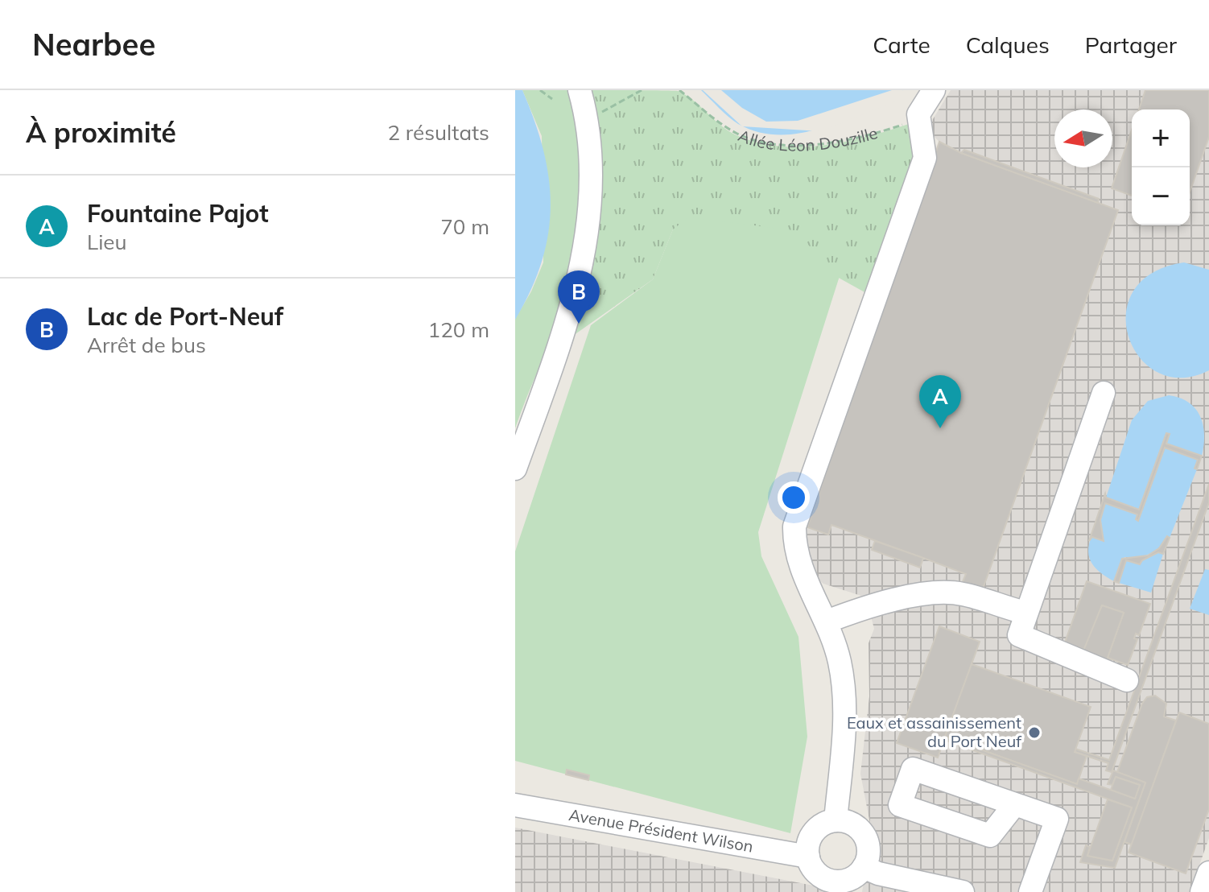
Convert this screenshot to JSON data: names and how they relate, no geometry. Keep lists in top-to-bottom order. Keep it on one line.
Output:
{"streets":{"street":["Avenue Président Wilson"],"path":["Allée Léon Douzille"]},"places":["Eaux et assainissement du Port Neuf"],"north":"left","page":{"header":"Nearbee","nav":["Carte","Calques","Partager"],"heading":["À proximité","2 résultats"],"map_buttons":["+","−"],"list":[{"mark":"A","name":"Fountaine Pajot","note":"Lieu","value":"70 m"},{"mark":"B","name":"Lac de Port-Neuf","note":"Arrêt de bus","value":"120 m"}],"pins":["B","A"]}}
